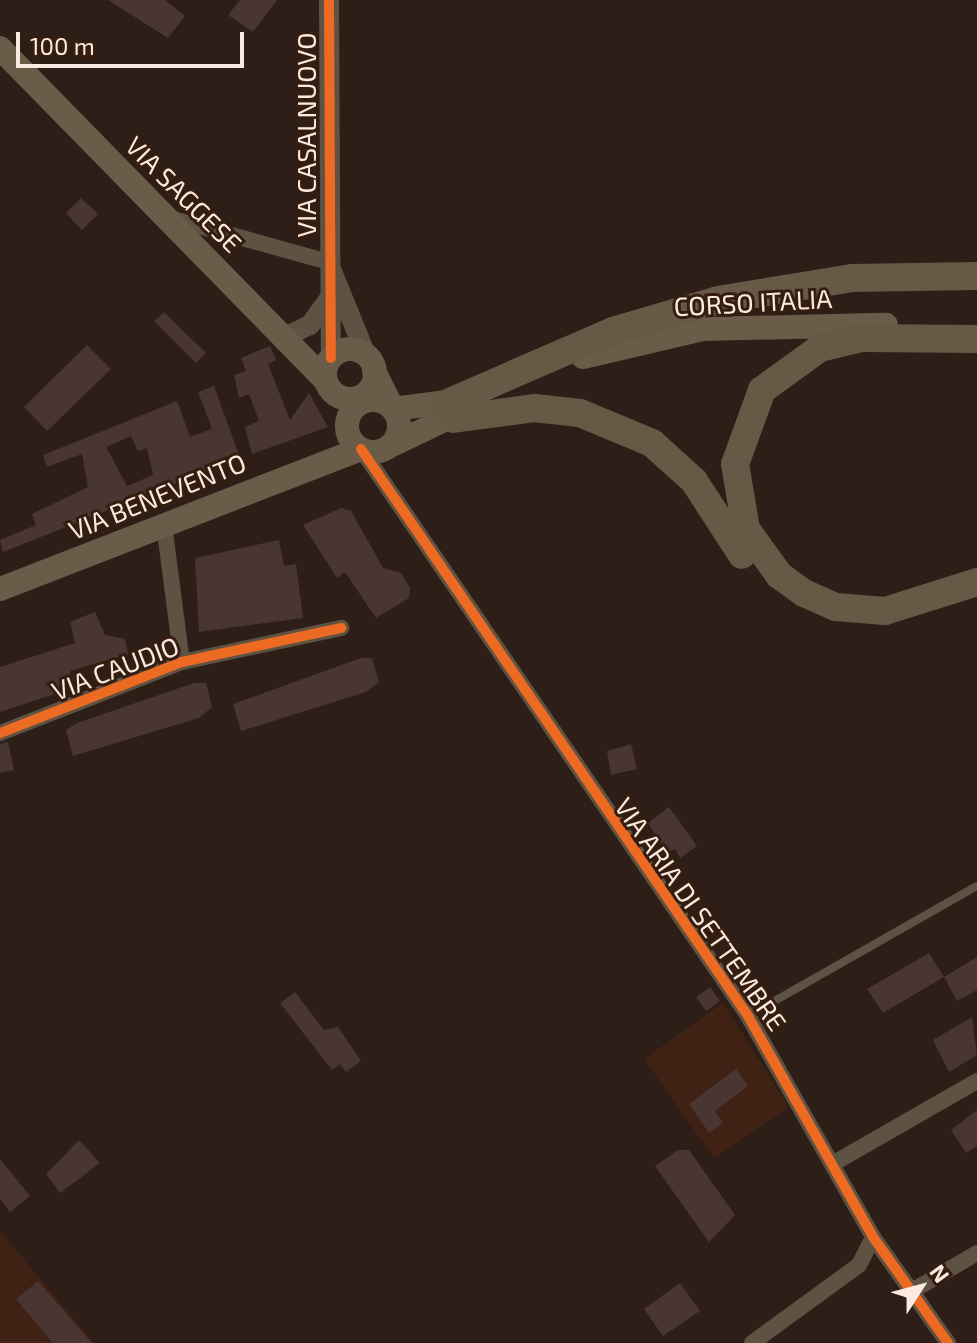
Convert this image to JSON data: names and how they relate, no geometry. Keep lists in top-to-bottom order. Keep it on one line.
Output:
{"streets":{"main road":["VIA SAGGESE","CORSO ITALIA","VIA BENEVENTO"],"street":["VIA CASALNUOVO","VIA CAUDIO","VIA ARIA DI SETTEMBRE"]},"crossings":[["VIA CASALNUOVO","VIA SAGGESE"],["VIA BENEVENTO","VIA CAUDIO"],["VIA BENEVENTO","VIA ARIA DI SETTEMBRE"]],"scale_bar":"100 m","north":"top right"}
